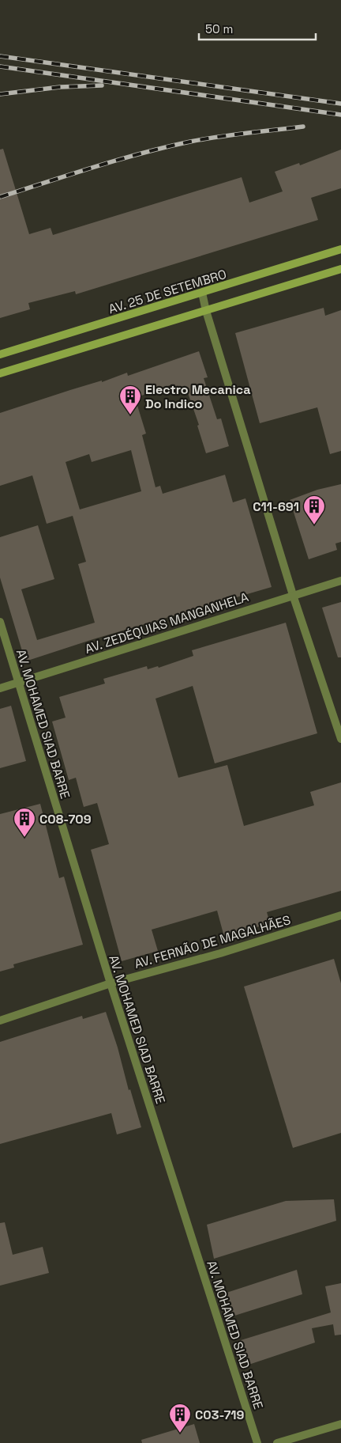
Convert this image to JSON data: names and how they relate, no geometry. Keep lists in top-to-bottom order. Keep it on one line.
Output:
{"streets":{"main road":["AV. 25 DE SETEMBRO"],"street":["AV. ZEDÉQUIAS MANGANHELA","AV. MOHAMED SIAD BARRE","AV. FERNÃO DE MAGALHÃES"]},"crossings":[["AV. ZEDÉQUIAS MANGANHELA","AV. MOHAMED SIAD BARRE"],["AV. MOHAMED SIAD BARRE","AV. FERNÃO DE MAGALHÃES"]],"places":{"building":["Electro Mecanica Do Indico","C11-691","C08-709","C03-719"]},"scale_bar":"50 m"}
